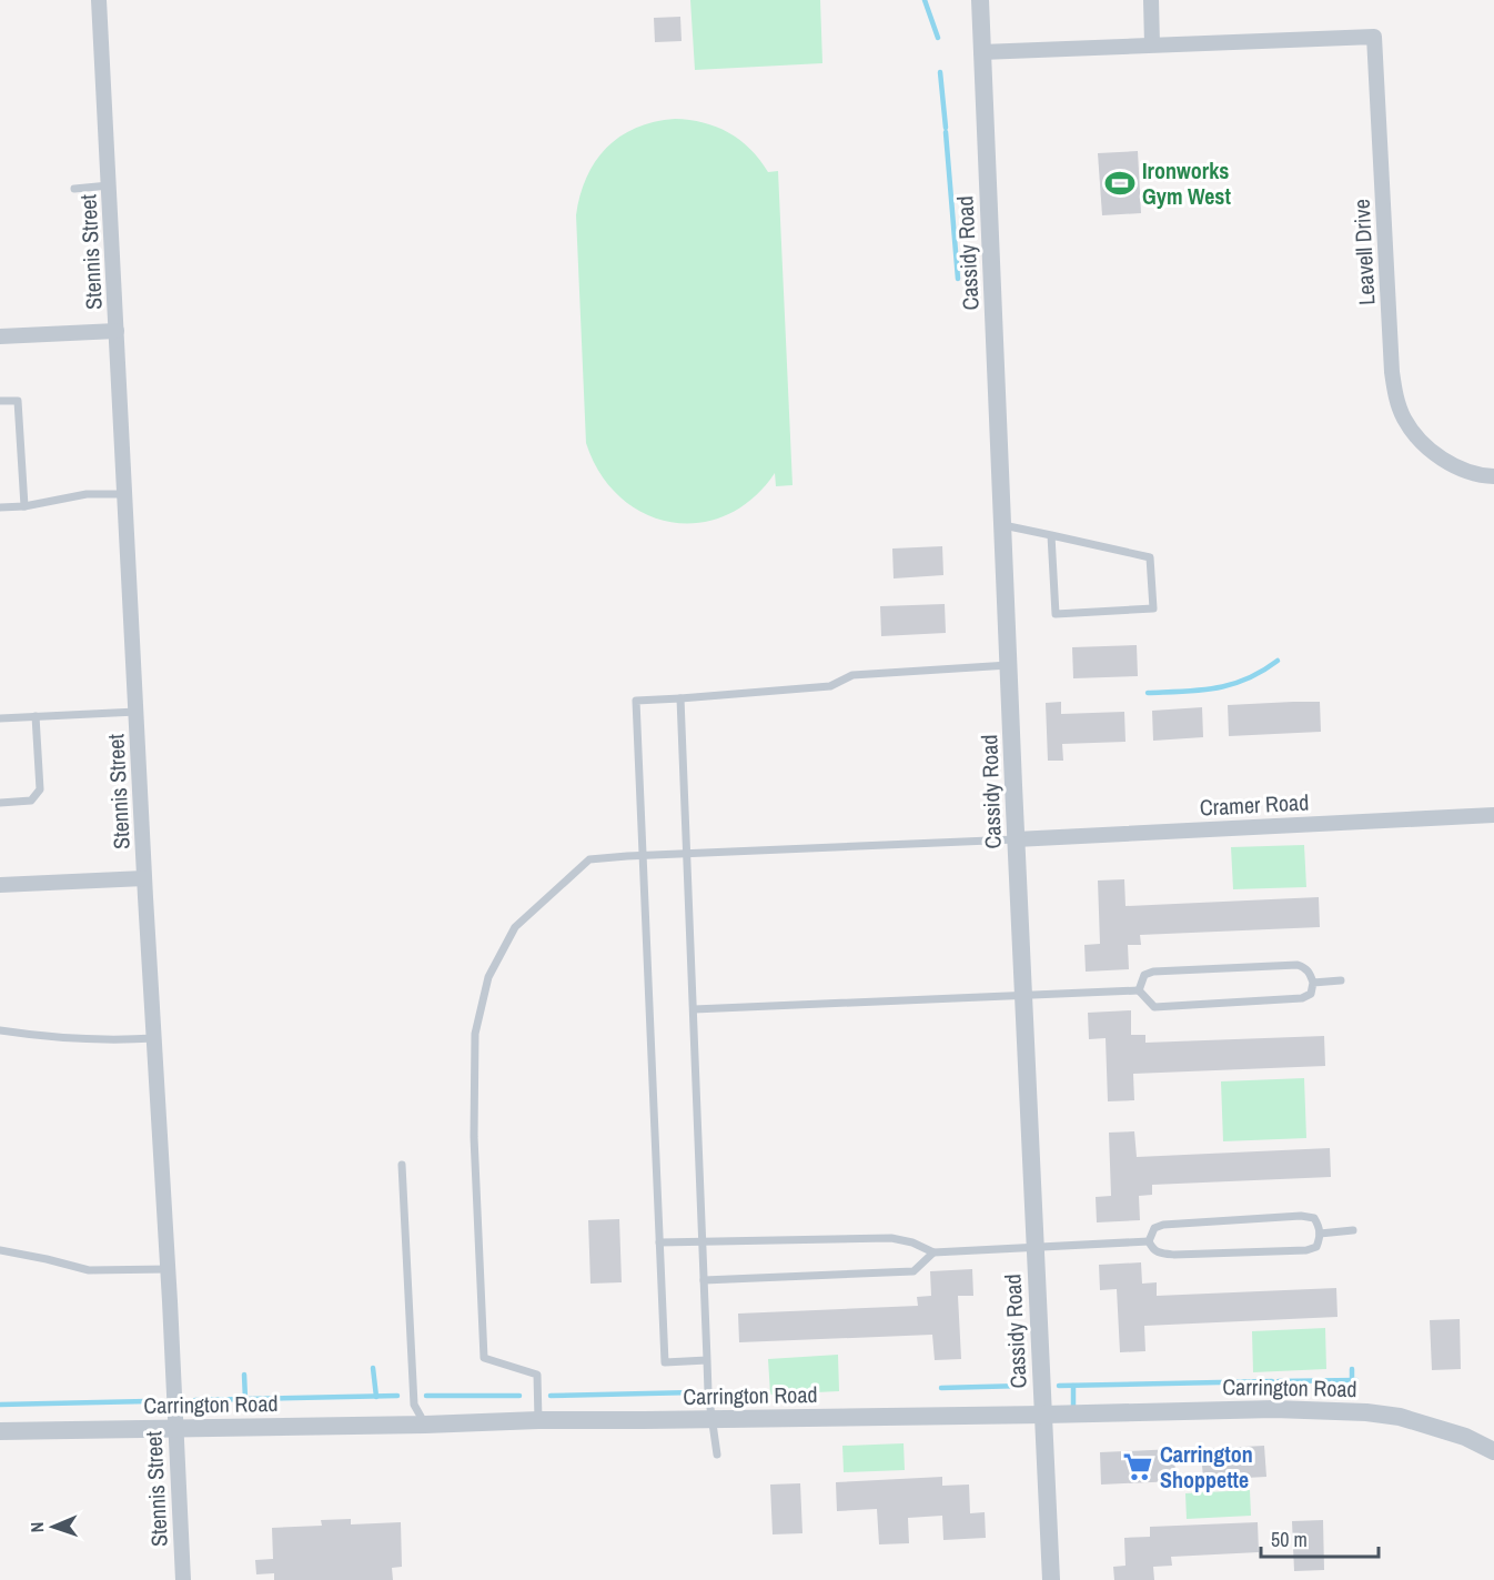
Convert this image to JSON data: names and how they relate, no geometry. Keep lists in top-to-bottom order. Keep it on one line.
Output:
{"streets":{"street":["Stennis Street","Leavell Drive","Cassidy Road","Cramer Road","Carrington Road"]},"crossings":[["Stennis Street","Carrington Road"],["Cassidy Road","Cramer Road"],["Cassidy Road","Carrington Road"]],"places":{"sports":["Ironworks Gym West"],"supermarket":["Carrington Shoppette"]},"scale_bar":"50 m","north":"left"}
